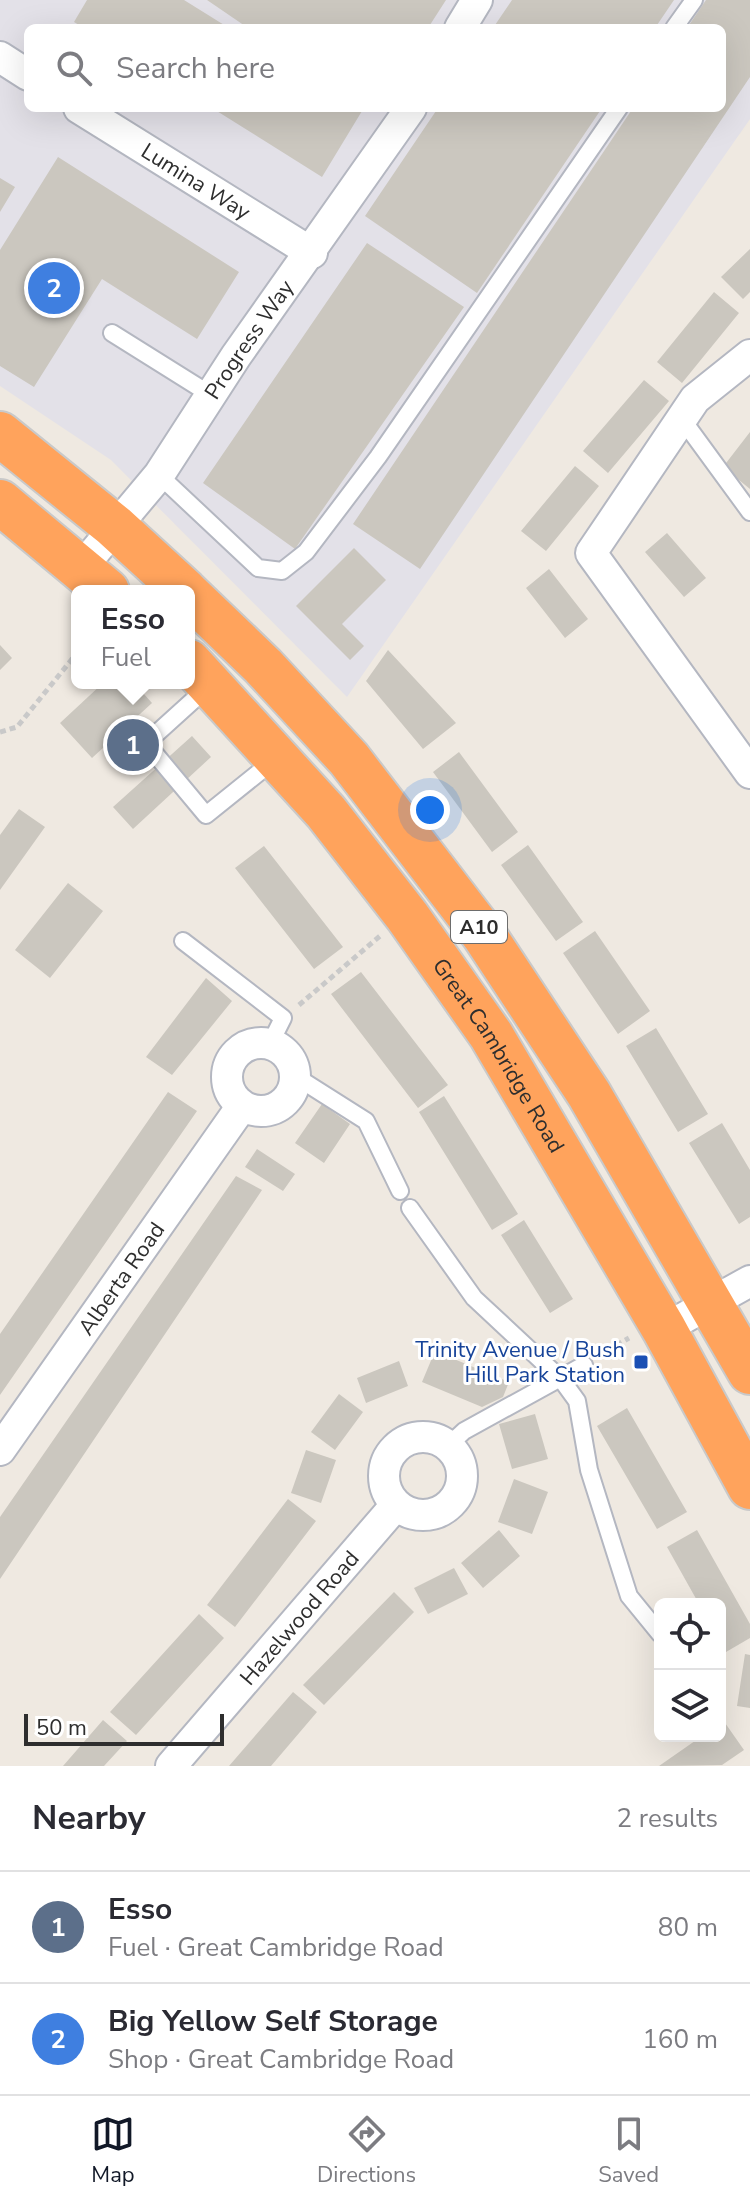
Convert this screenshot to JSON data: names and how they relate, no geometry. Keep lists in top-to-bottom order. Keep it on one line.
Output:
{"streets":{"highway":["A10","Great Cambridge Road"],"street":["Lumina Way","Progress Way","Alberta Road","Hazelwood Road"]},"crossings":[["Lumina Way","Progress Way"],["Progress Way","A10"]],"places":{"transit":["Trinity Avenue / Bush Hill Park Station"]},"scale_bar":"50 m","page":{"search":"Search here","pins":["2","1"],"popup":["Esso","Fuel"],"scale":"50 m","heading":["Nearby","2 results"],"list":[{"mark":"1","name":"Esso","note":"Fuel · Great Cambridge Road","value":"80 m"},{"mark":"2","name":"Big Yellow Self Storage","note":"Shop · Great Cambridge Road","value":"160 m"}],"nav":["Map","Directions","Saved"]}}
